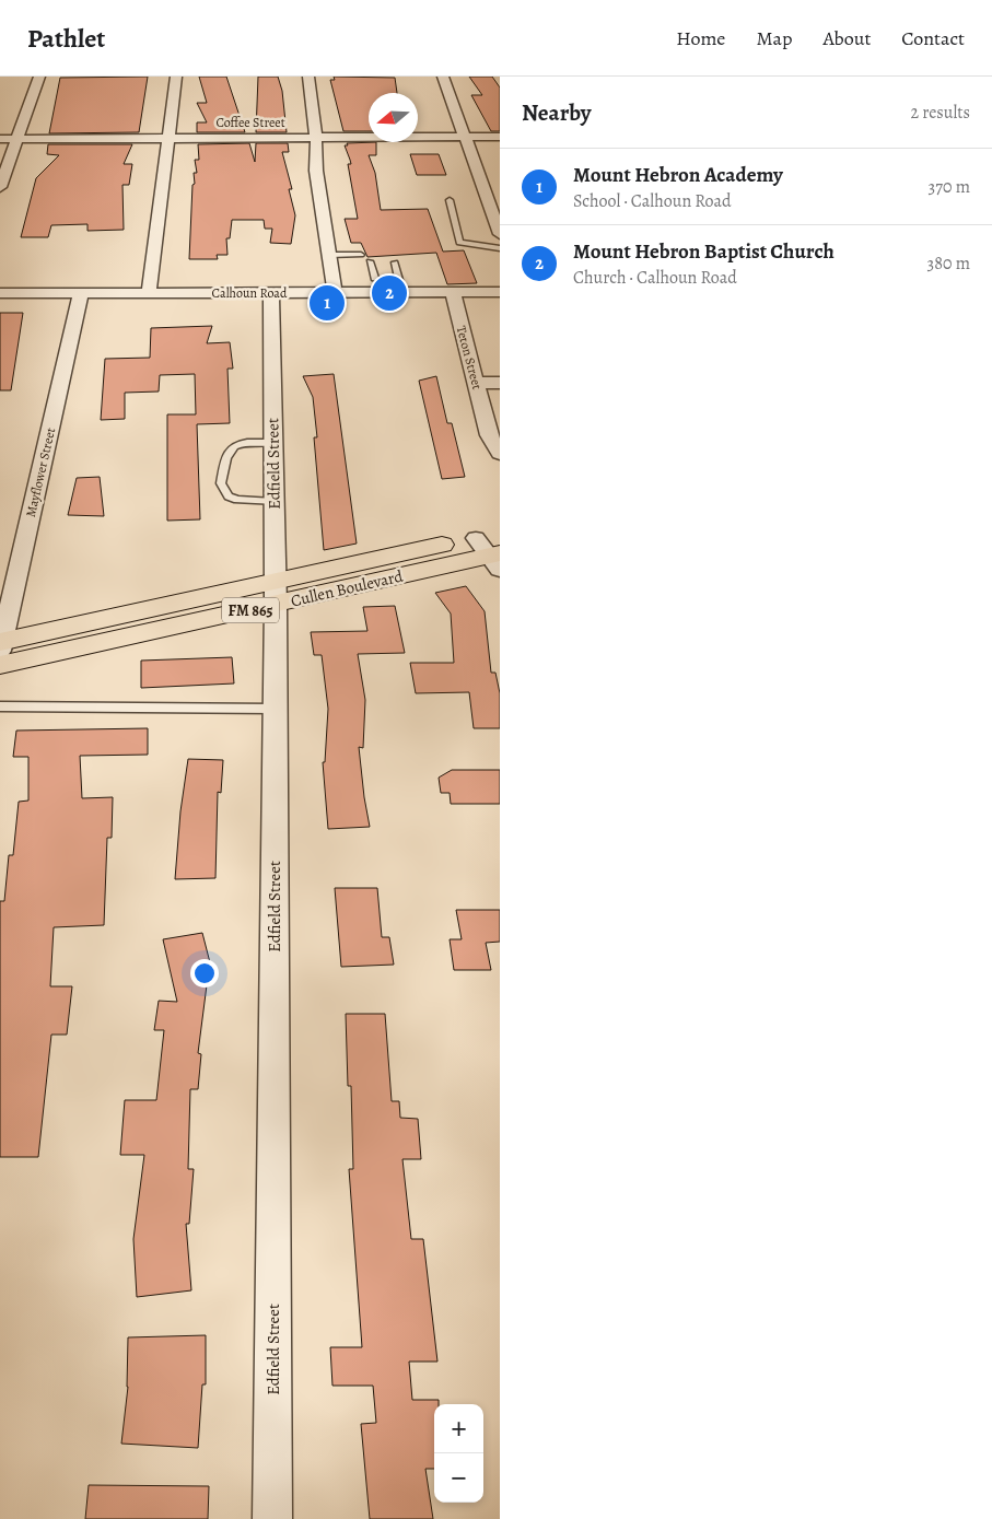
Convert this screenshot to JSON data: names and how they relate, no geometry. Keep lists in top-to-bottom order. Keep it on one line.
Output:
{"streets":{"main road":["Cullen Boulevard","FM 865"],"street":["Coffee Street","Calhoun Road","Teton Street","Edfield Street","Mayflower Street"]},"crossings":[["Calhoun Road","Teton Street"],["Calhoun Road","Edfield Street"],["Calhoun Road","Mayflower Street"],["Edfield Street","Cullen Boulevard"],["Mayflower Street","Cullen Boulevard"]],"north":"left","page":{"header":"Pathlet","nav":["Home","Map","About","Contact"],"heading":["Nearby","2 results"],"list":[{"mark":"1","name":"Mount Hebron Academy","note":"School · Calhoun Road","value":"370 m"},{"mark":"2","name":"Mount Hebron Baptist Church","note":"Church · Calhoun Road","value":"380 m"}],"pins":["2","1"],"map_buttons":["+","−"]}}
